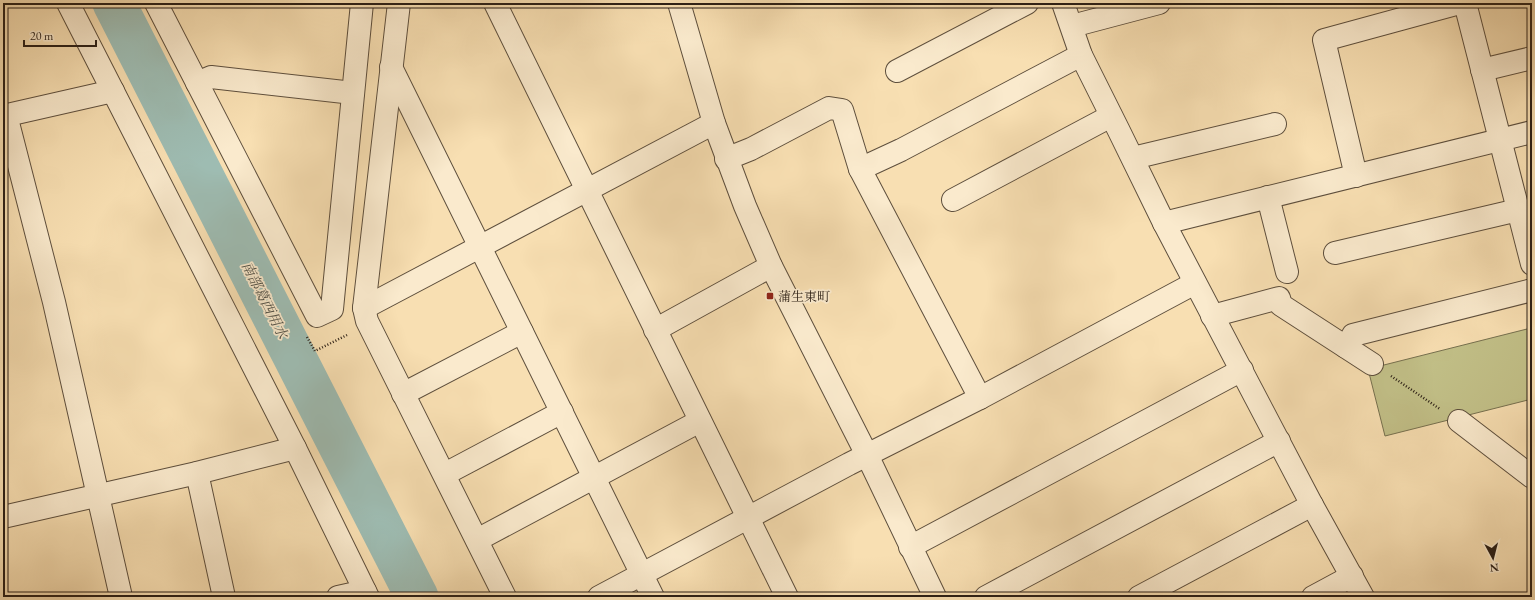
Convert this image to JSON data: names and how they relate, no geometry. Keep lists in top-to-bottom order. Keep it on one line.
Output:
{"water":["南部葛西用水"],"places":{"transit":["蒲生東町"]},"scale_bar":"20 m","north":"bottom"}
